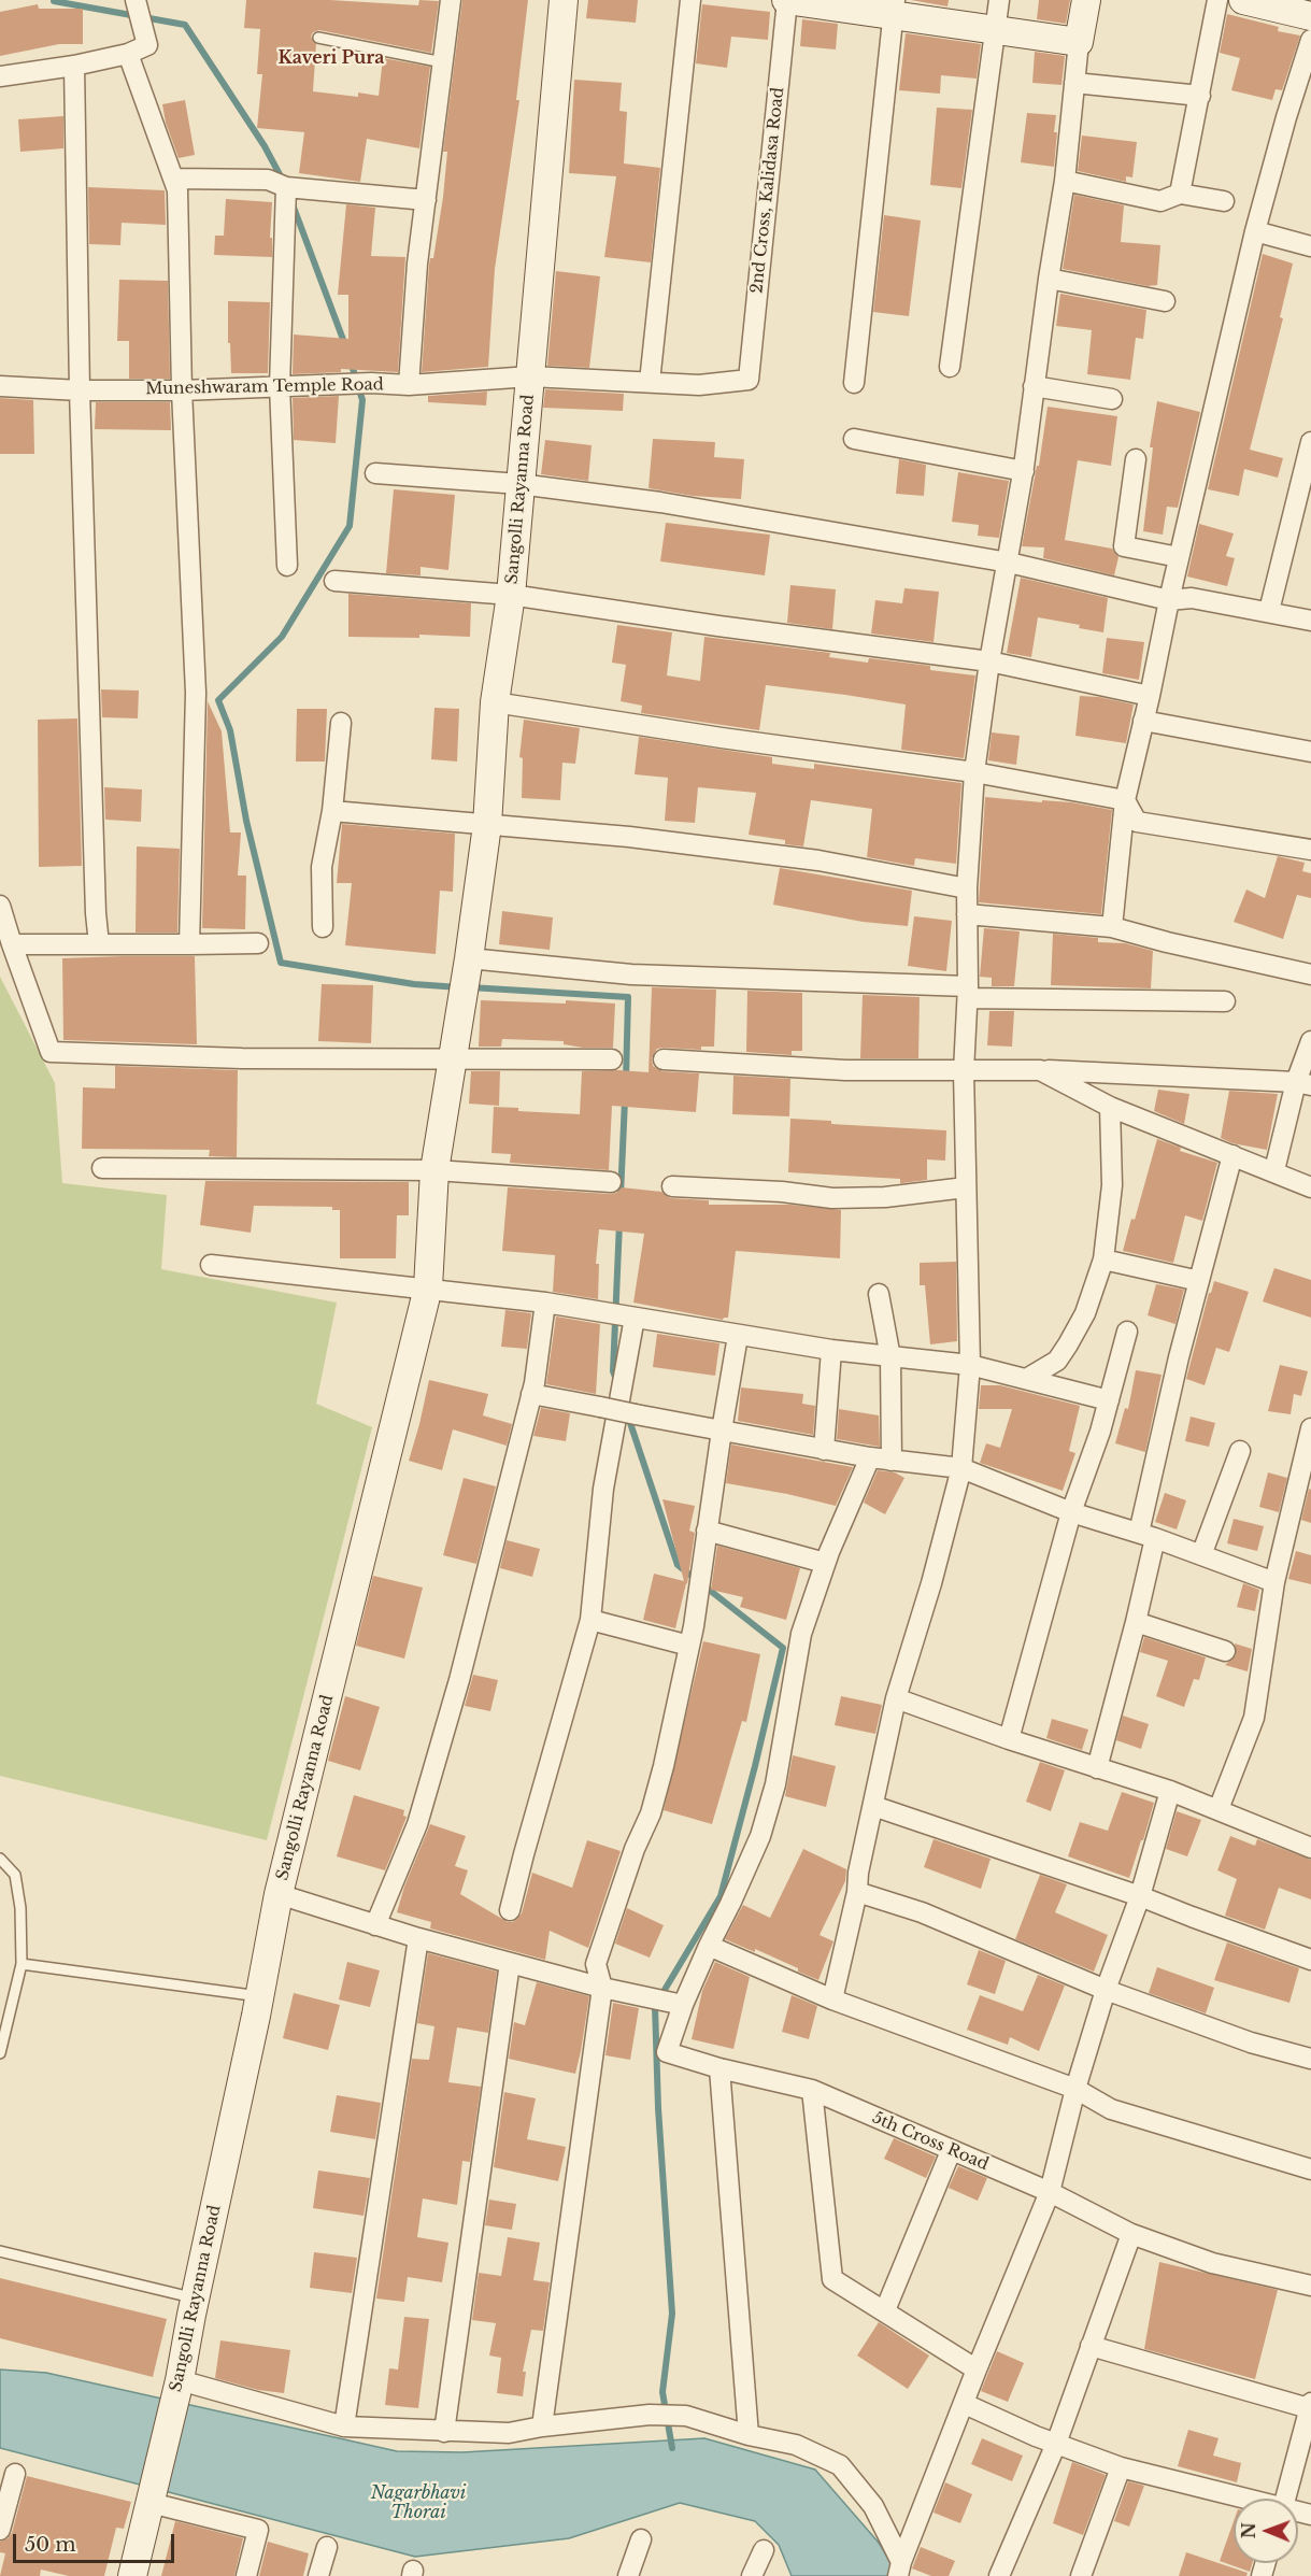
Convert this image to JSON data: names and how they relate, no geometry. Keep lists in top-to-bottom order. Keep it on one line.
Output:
{"streets":{"street":["2nd Cross, Kalidasa Road","Muneshwaram Temple Road","Sangolli Rayanna Road","5th Cross Road"]},"crossings":[["2nd Cross, Kalidasa Road","Muneshwaram Temple Road"],["Muneshwaram Temple Road","Sangolli Rayanna Road"]],"districts":["Kaveri Pura"],"water":["Nagarbhavi Thorai"],"scale_bar":"50 m","north":"left"}
